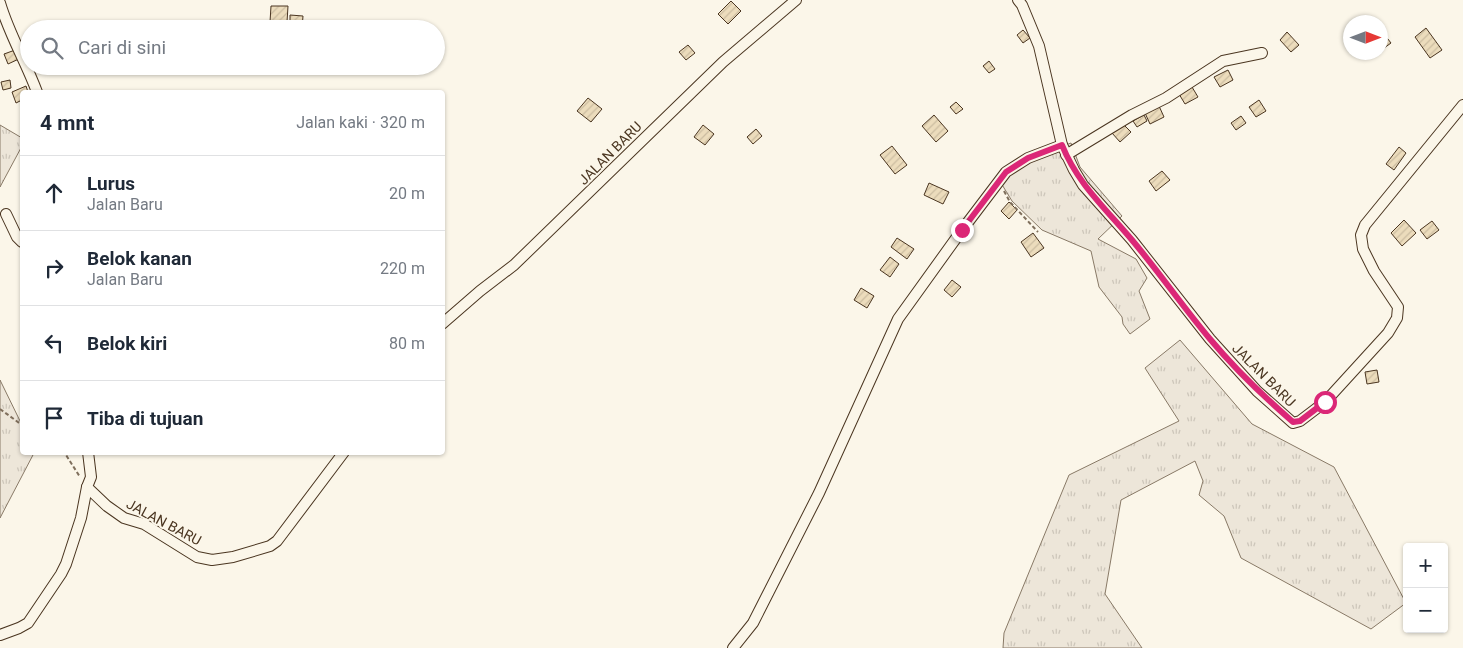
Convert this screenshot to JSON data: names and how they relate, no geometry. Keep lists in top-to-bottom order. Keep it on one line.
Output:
{"streets":{"street":["JALAN BARU"]},"north":"right","page":{"search":"Cari di sini","heading":["4 mnt","Jalan kaki · 320 m"],"list":[["Lurus","Jalan Baru","20 m"],["Belok kanan","Jalan Baru","220 m"],["Belok kiri","80 m"],"Tiba di tujuan"],"map_buttons":["+","−"]}}
